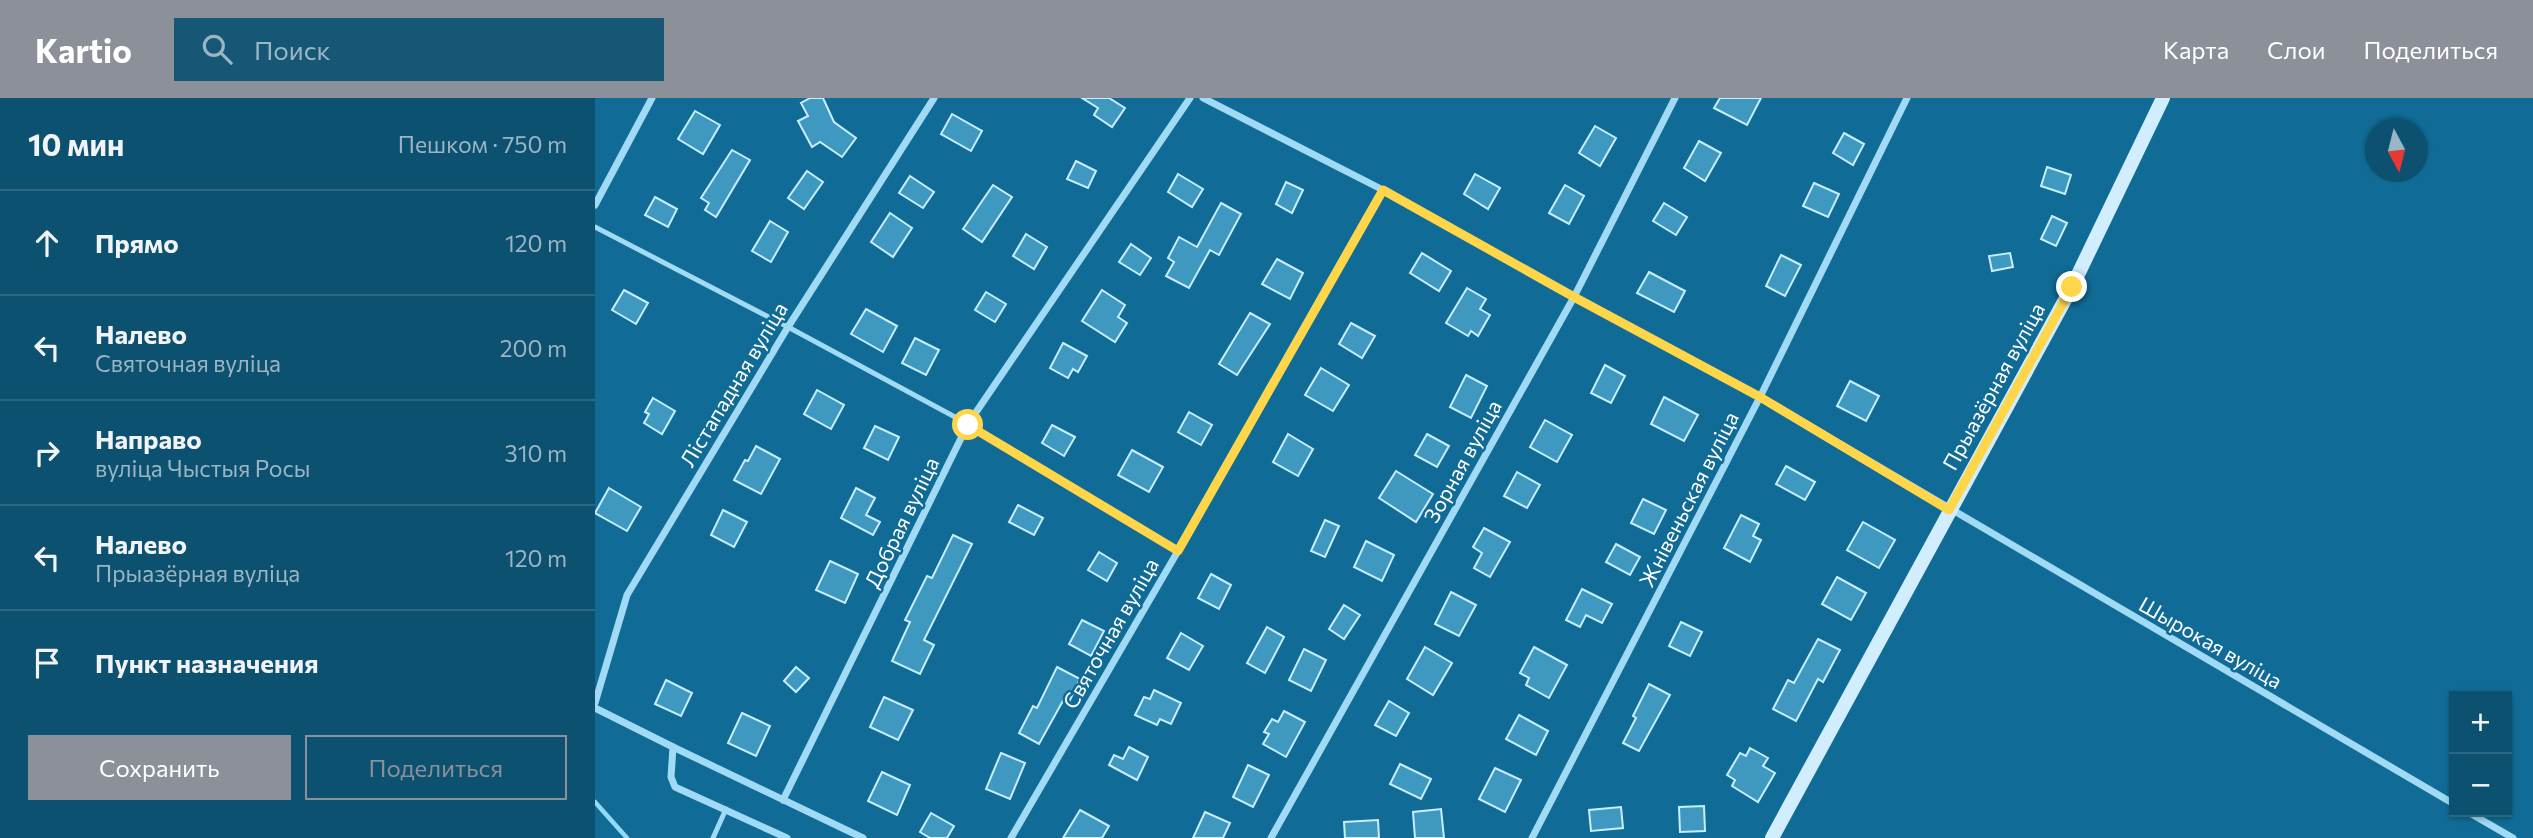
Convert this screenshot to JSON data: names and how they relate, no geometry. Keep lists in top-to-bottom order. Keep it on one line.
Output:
{"streets":{"street":["Лістападная вуліца","Прыазёрная вуліца","Зорная вуліца","Жнівеньская вуліца","Добрая вуліца","Святочная вуліца","Шырокая вуліца"]},"crossings":[["Прыазёрная вуліца","Шырокая вуліца"],["Зорная вуліца","Шырокая вуліца"],["Жнівеньская вуліца","Шырокая вуліца"],["Святочная вуліца","Шырокая вуліца"]],"north":"bottom","page":{"header":"Kartio","search":"Поиск","nav":["Карта","Слои","Поделиться"],"heading":["10 мин","Пешком · 750 m"],"list":[["Прямо","120 m"],["Налево","Святочная вуліца","200 m"],["Направо","вуліца Чыстыя Росы","310 m"],["Налево","Прыазёрная вуліца","120 m"],"Пункт назначения"],"map_buttons":["+","−"],"buttons":["Сохранить","Поделиться"]}}
